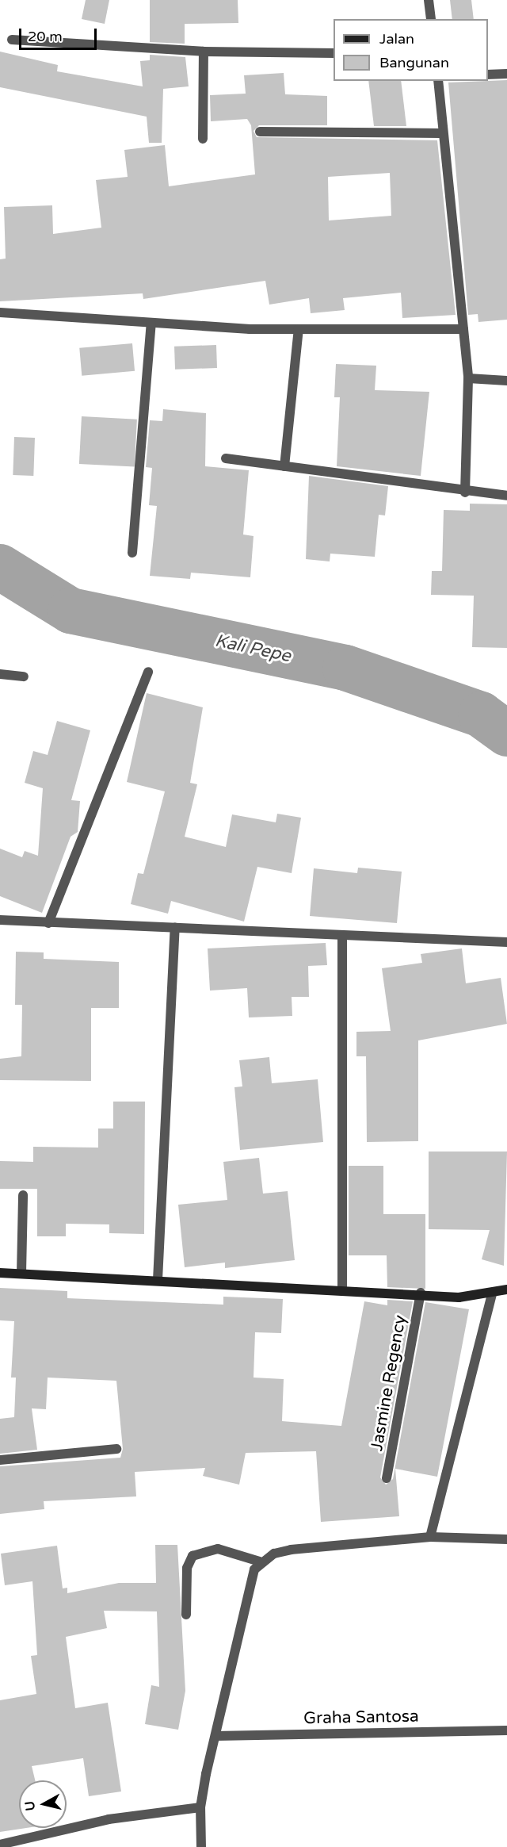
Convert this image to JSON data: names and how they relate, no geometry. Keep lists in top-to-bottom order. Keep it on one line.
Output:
{"streets":{"street":["Jasmine Regency","Graha Santosa"]},"water":["Kali Pepe"],"legend":["Jalan","Bangunan"],"scale_bar":"20 m","north":"left"}
